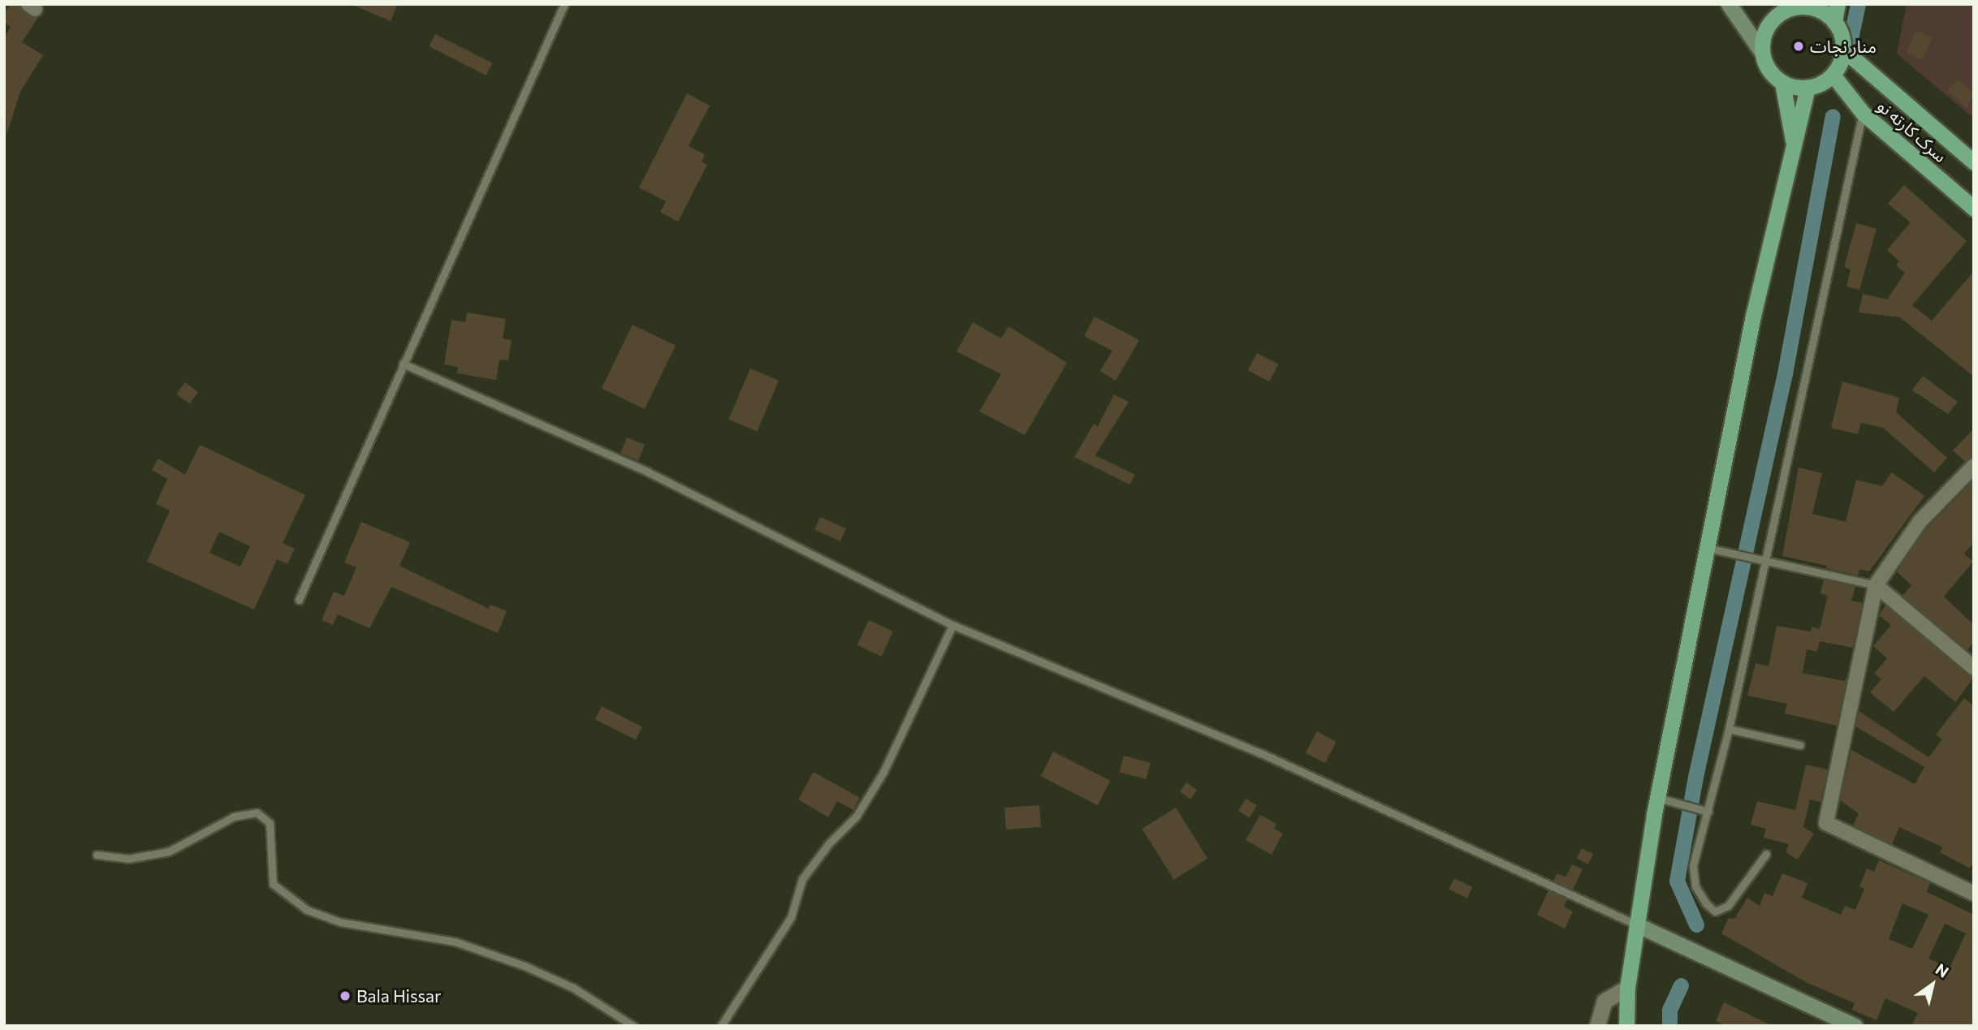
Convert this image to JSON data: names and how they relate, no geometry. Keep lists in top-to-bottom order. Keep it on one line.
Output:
{"streets":{"highway":["سرک کارته نو"]},"places":["منار نجات","Bala Hissar"],"north":"top right"}
